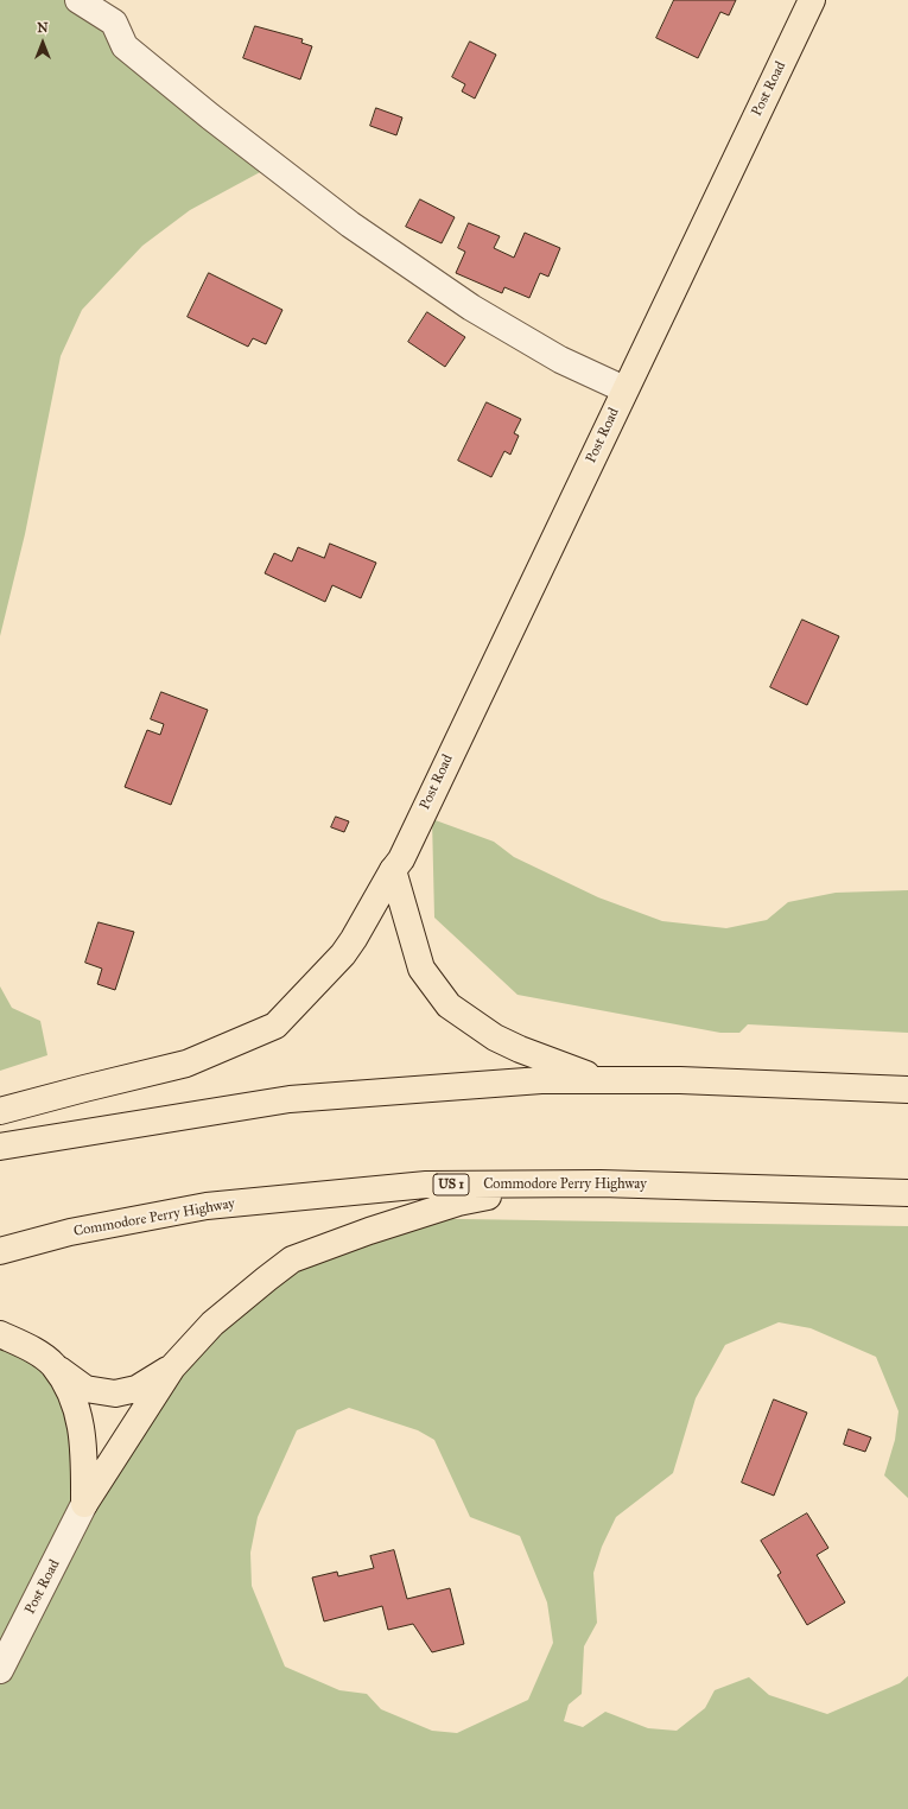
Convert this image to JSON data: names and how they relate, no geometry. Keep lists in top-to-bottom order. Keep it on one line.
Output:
{"streets":{"main road":["Post Road","US 1","Commodore Perry Highway"]},"north":"top"}
